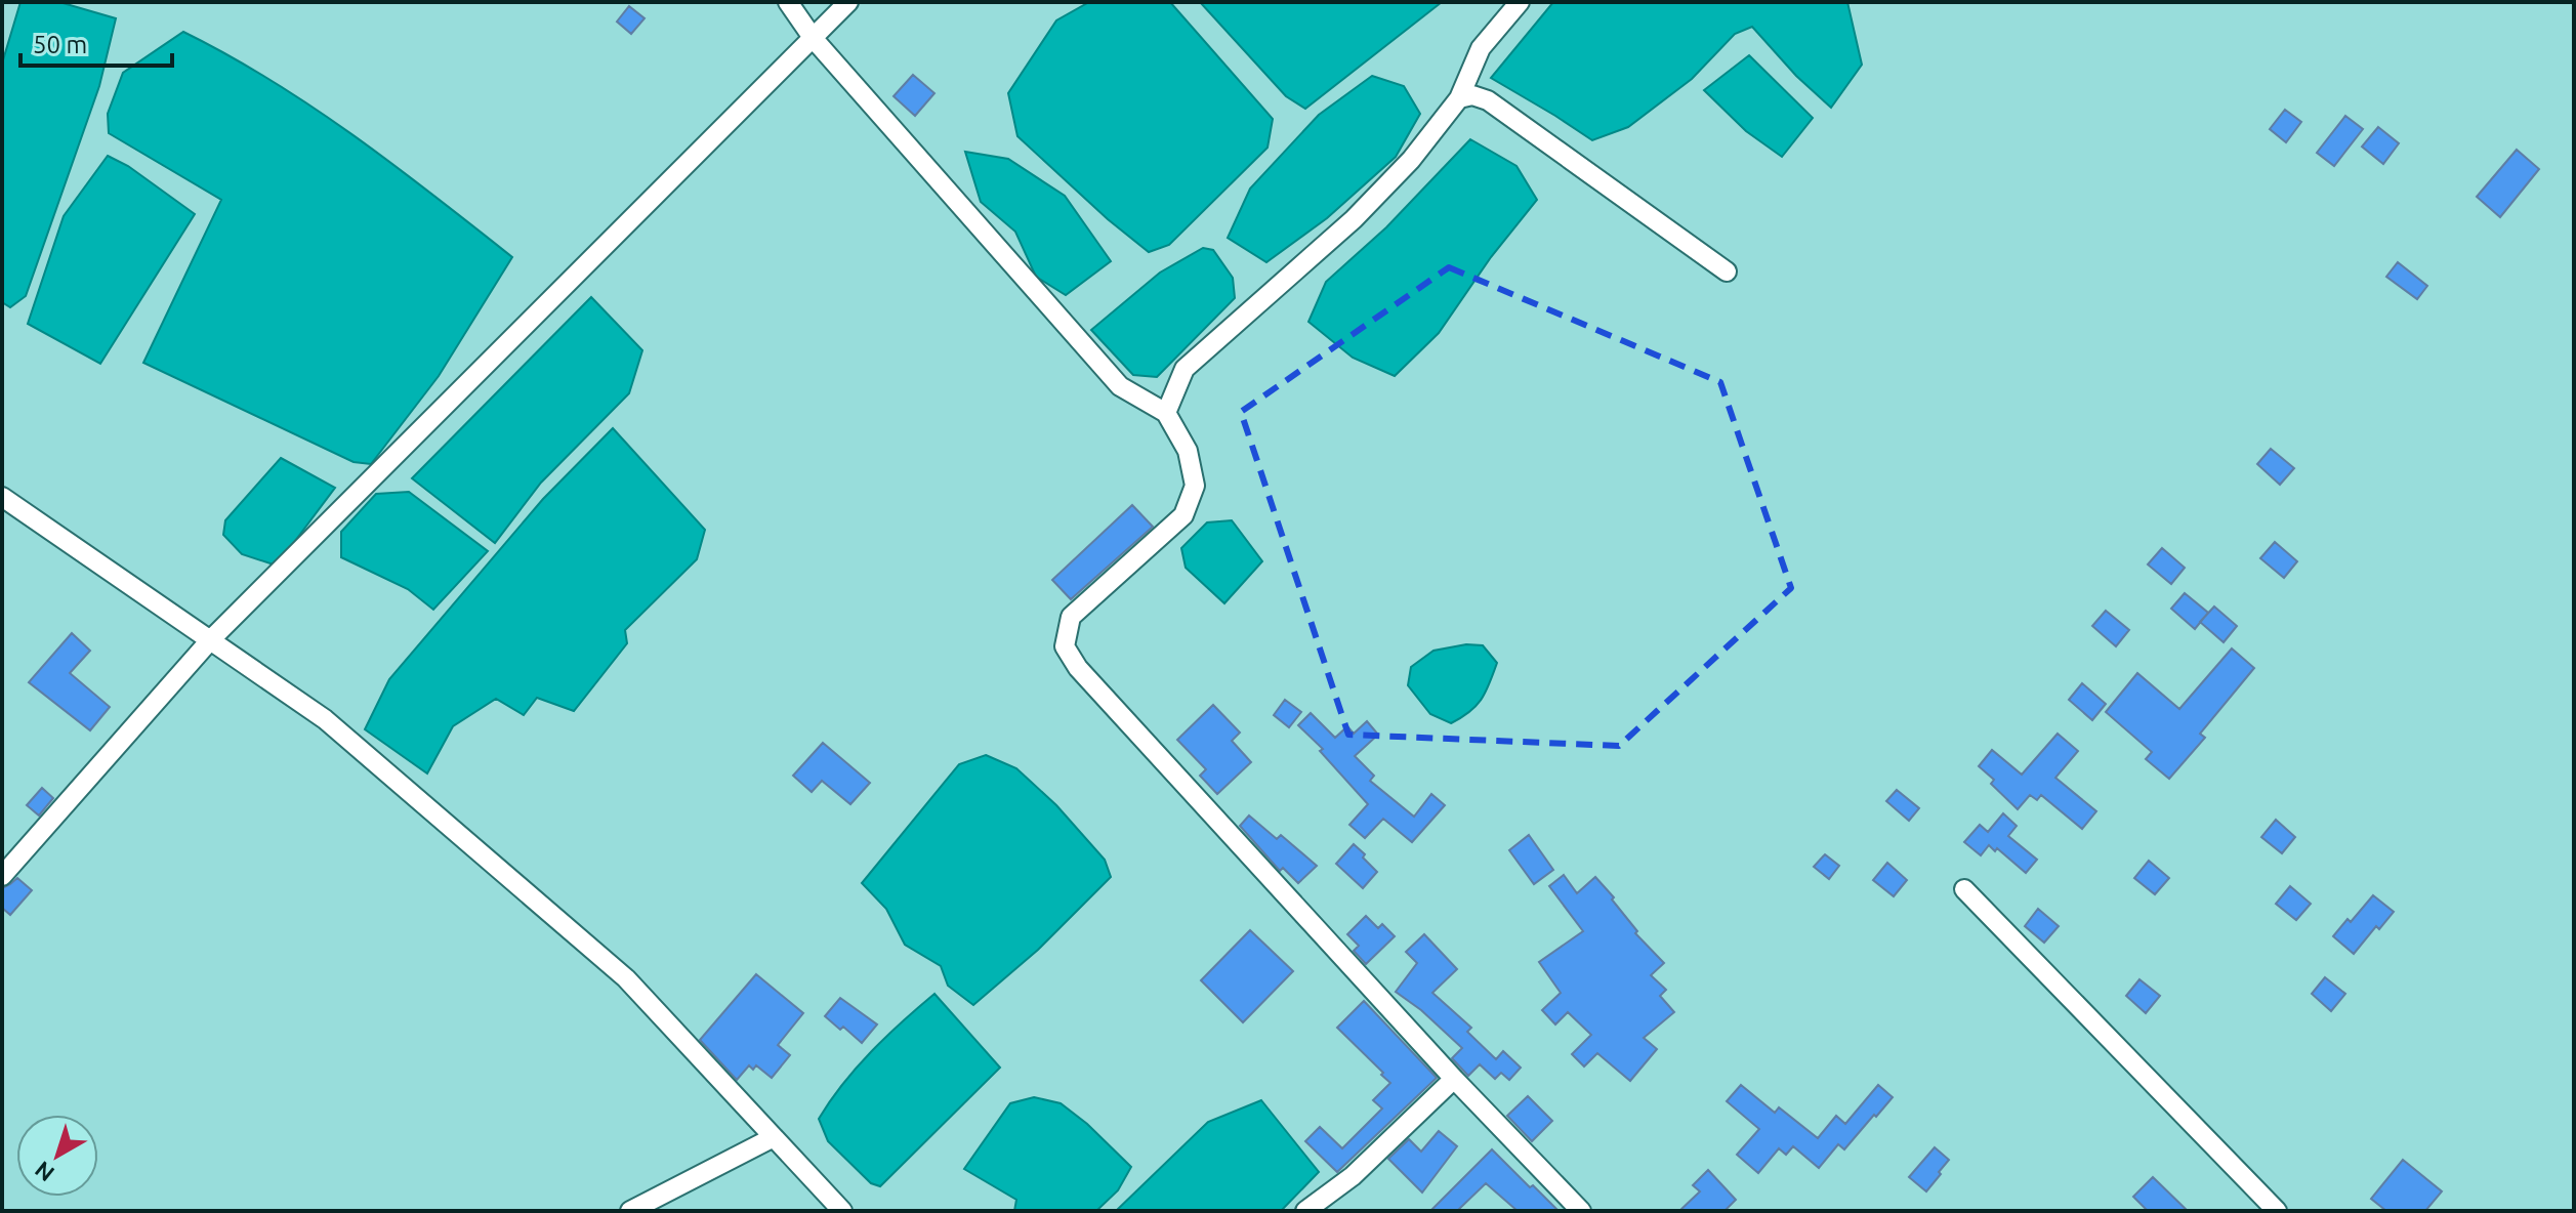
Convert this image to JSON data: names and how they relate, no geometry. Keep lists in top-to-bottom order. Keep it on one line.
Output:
{"scale_bar":"50 m","north":"bottom left"}
